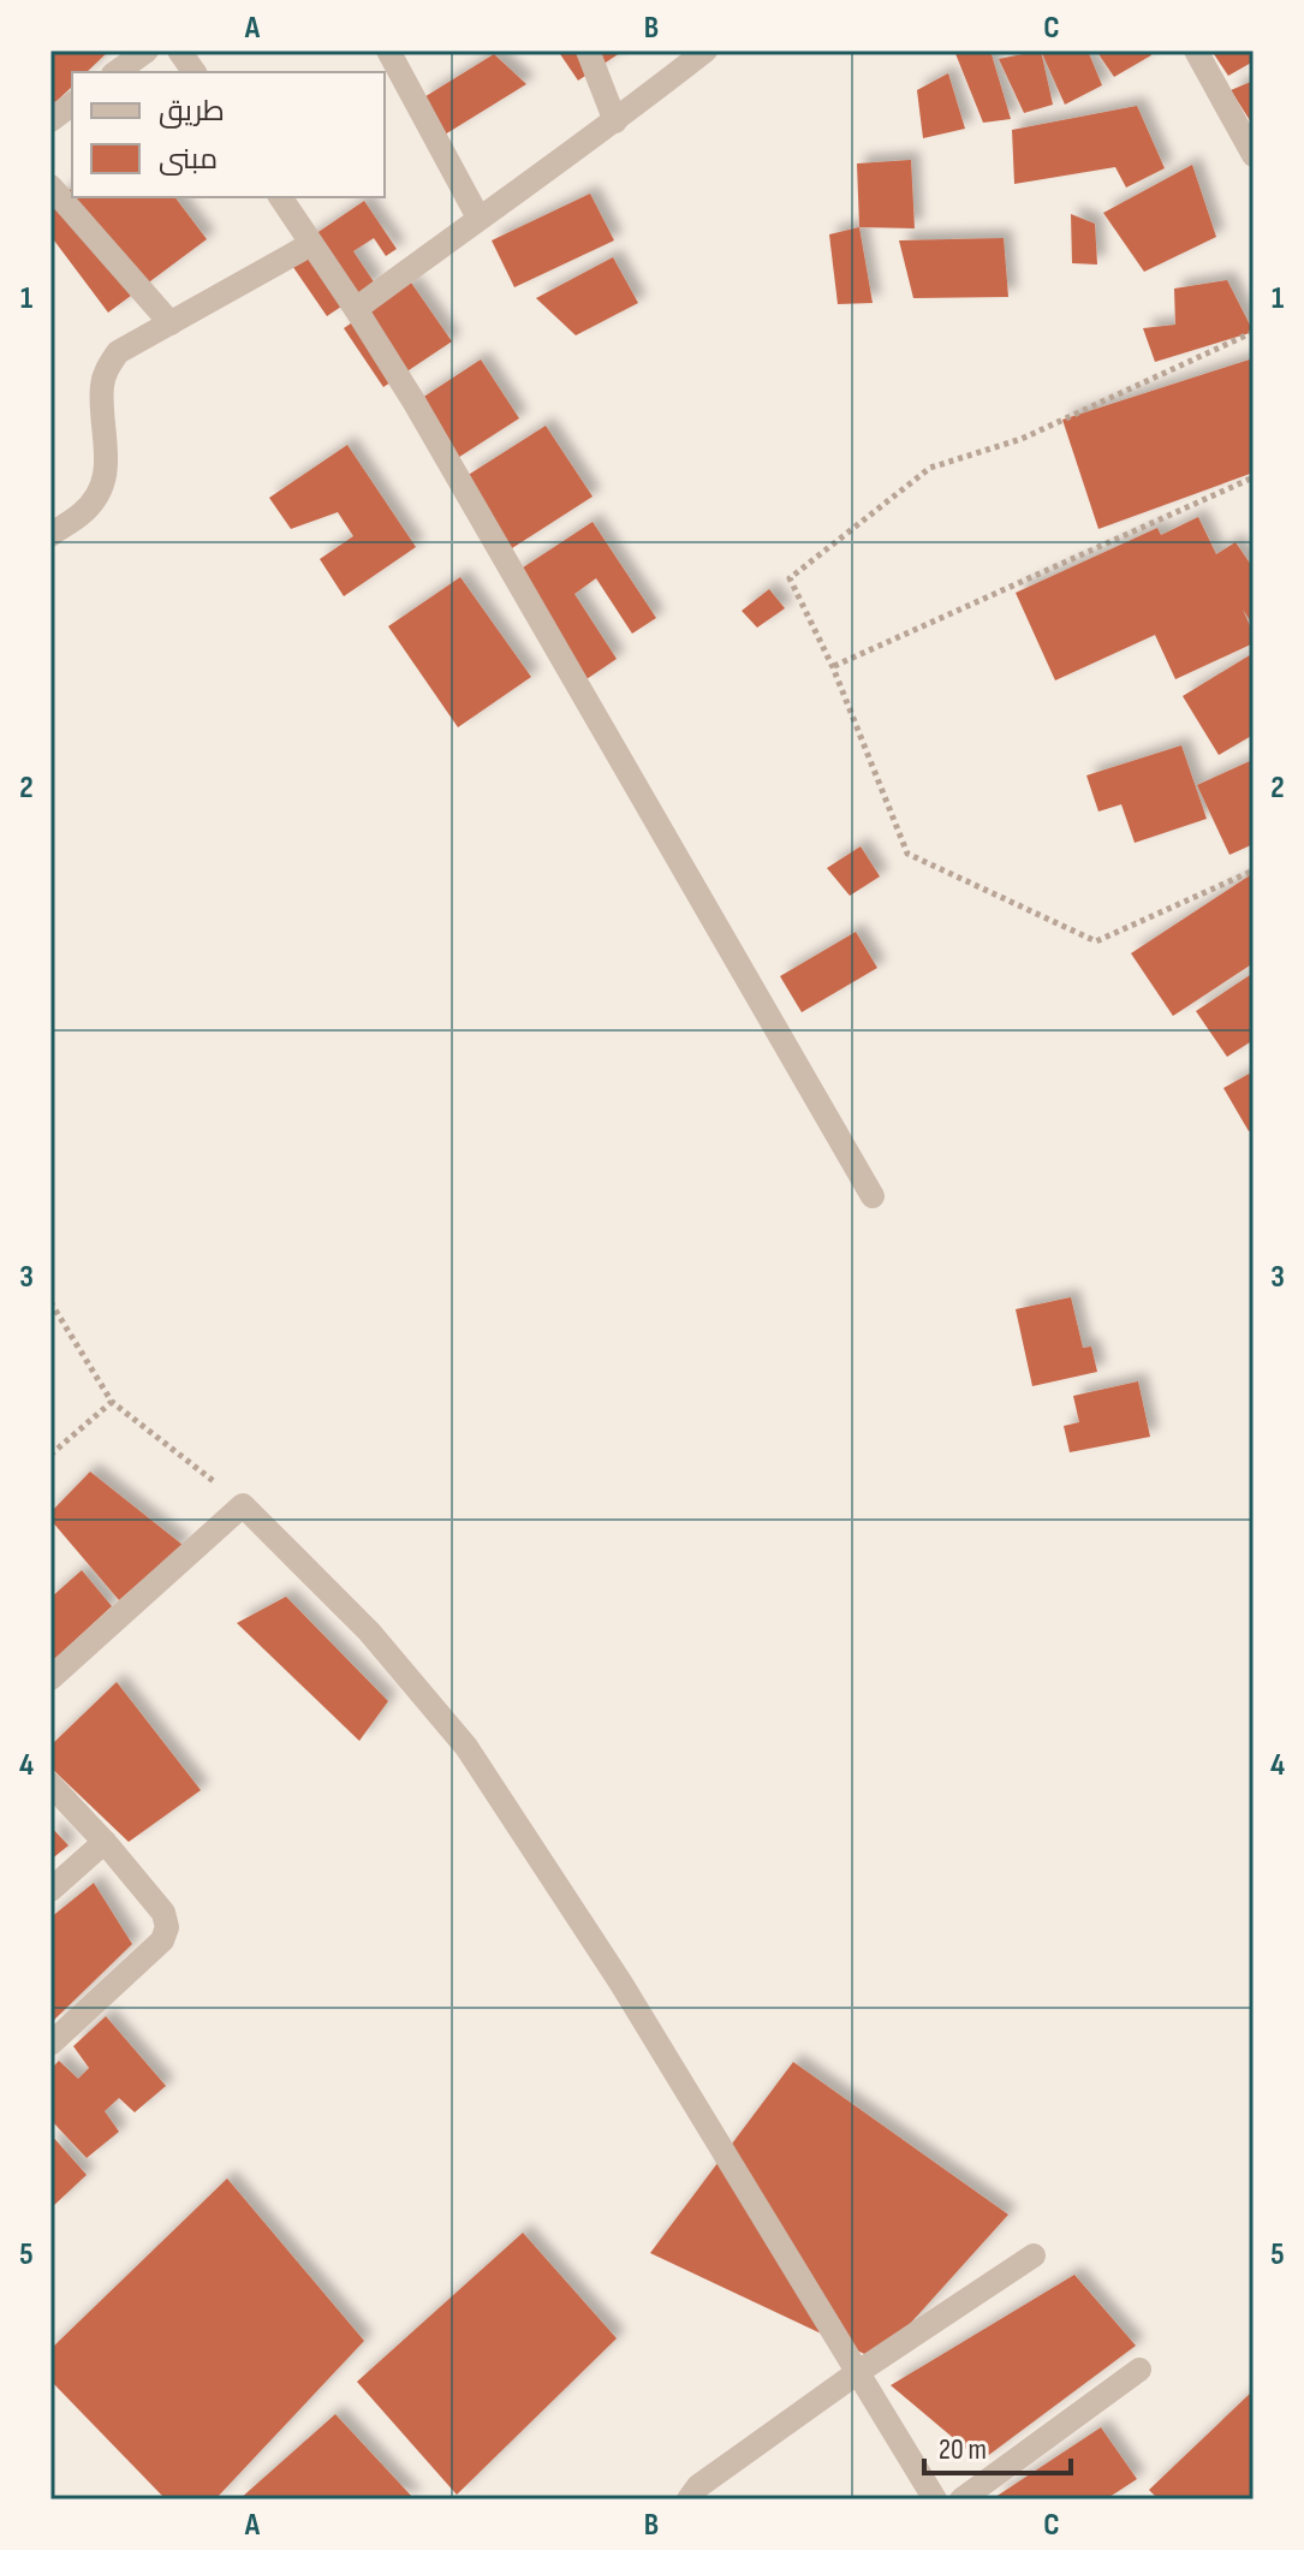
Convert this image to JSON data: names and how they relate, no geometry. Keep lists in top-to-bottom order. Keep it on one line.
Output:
{"legend":["طريق","مبنى"],"scale_bar":"20 m","grid":{"columns":["A","B","C"],"rows":["1","2","3","4","5"]}}
